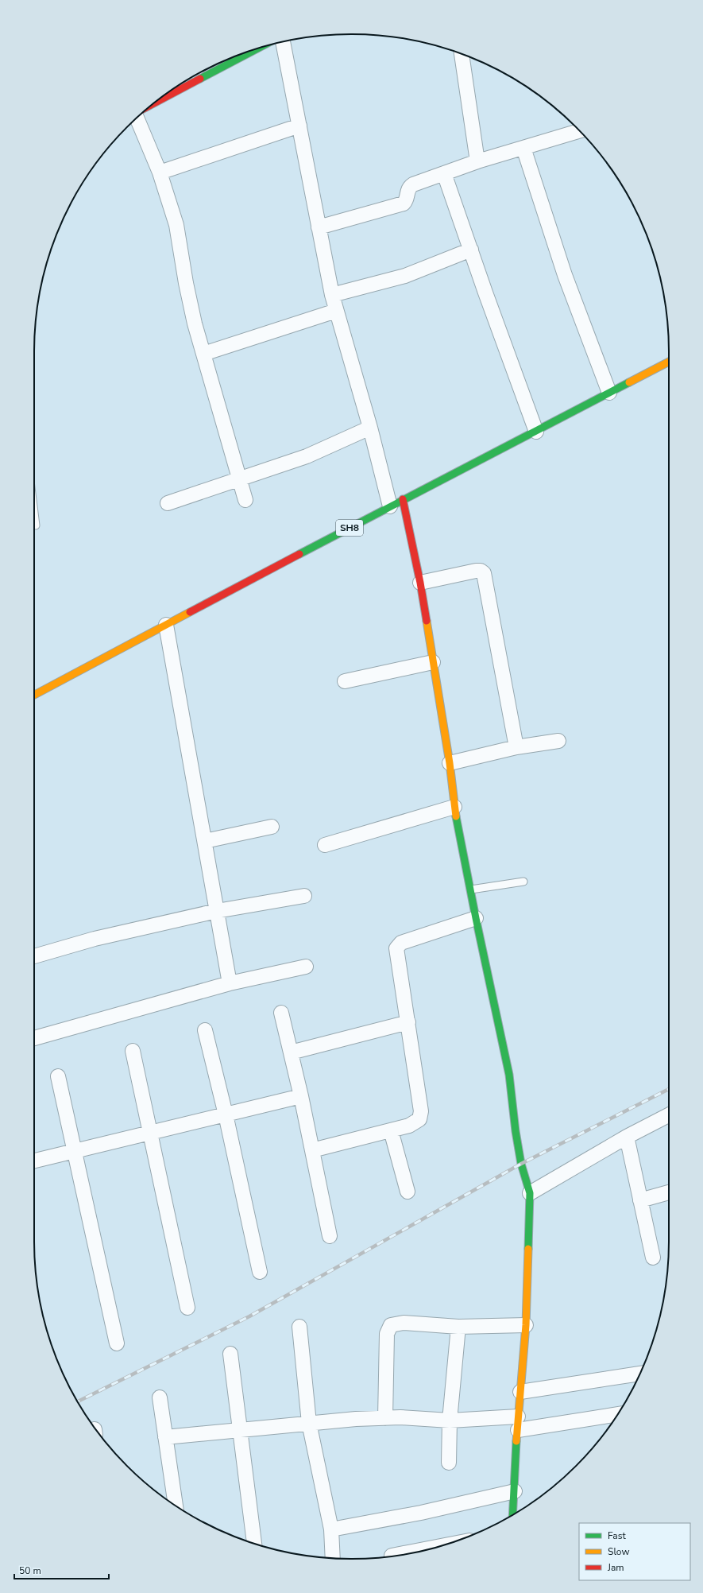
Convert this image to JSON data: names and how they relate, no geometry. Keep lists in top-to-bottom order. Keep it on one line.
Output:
{"streets":{"street":["SH8"]},"legend":["Fast","Slow","Jam"],"scale_bar":"50 m"}
